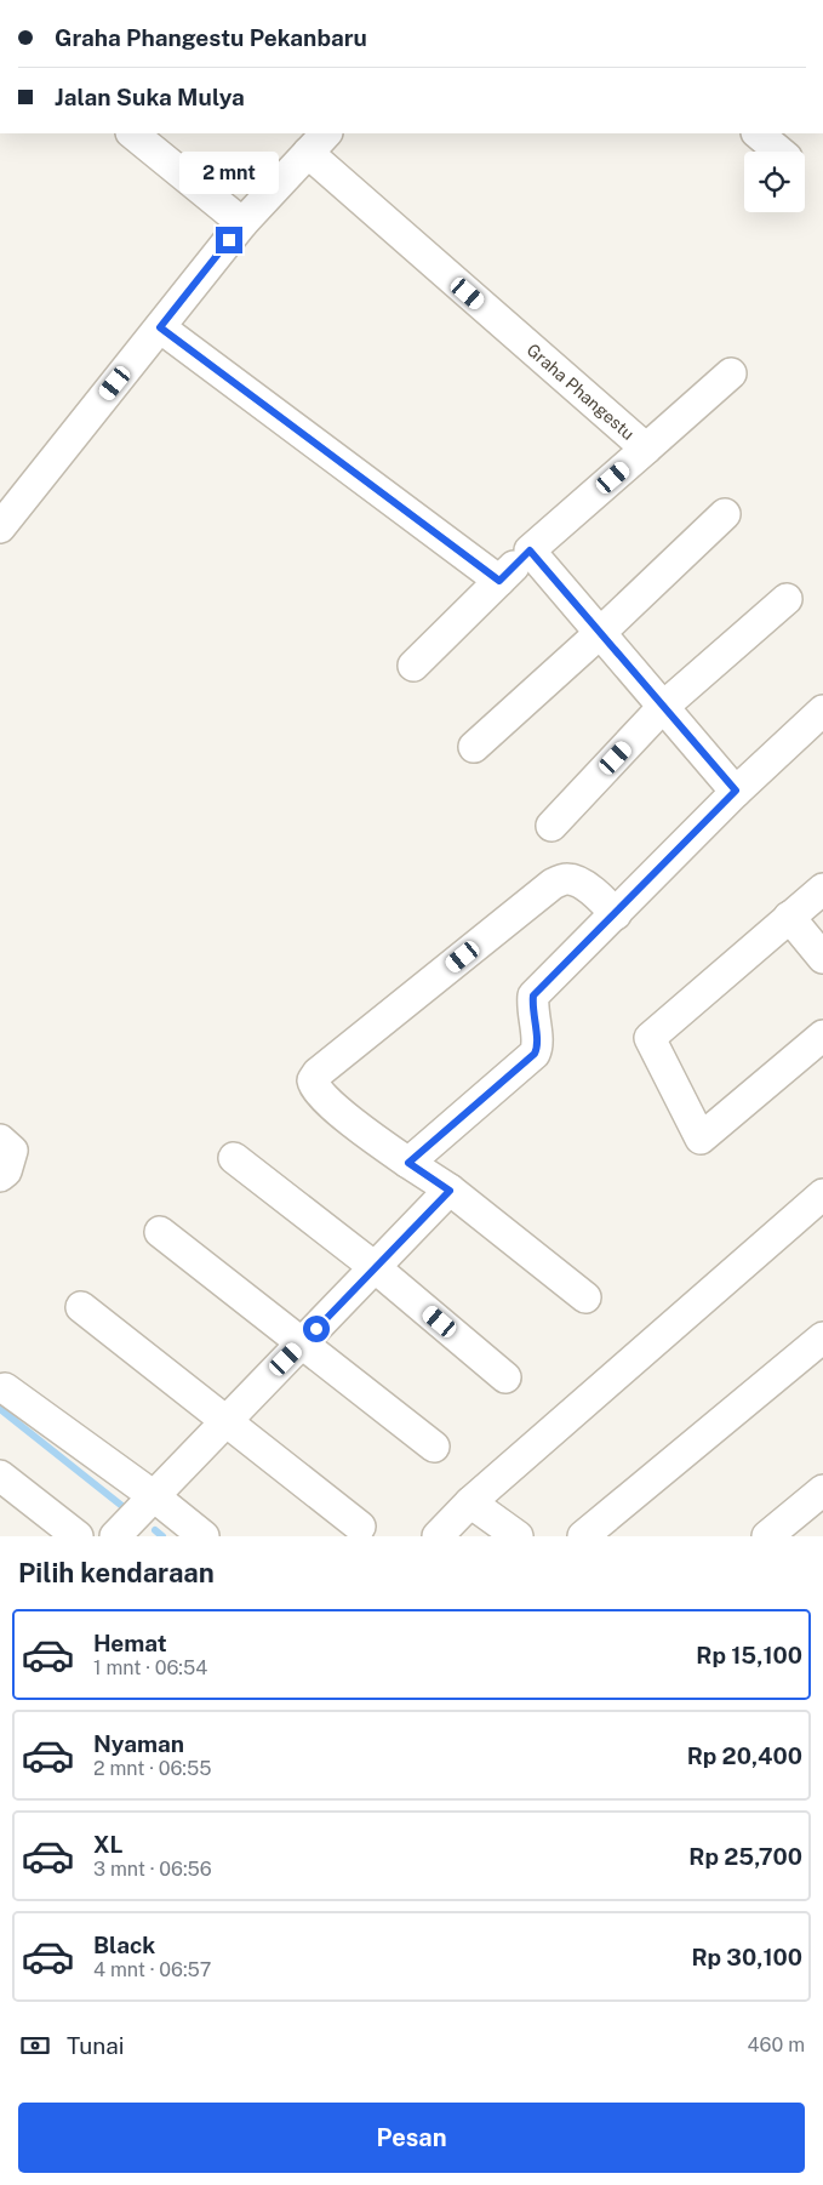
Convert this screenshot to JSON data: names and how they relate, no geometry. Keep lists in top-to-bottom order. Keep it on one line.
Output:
{"streets":{"street":["Graha Phangestu"]},"page":{"banner":["Graha Phangestu Pekanbaru","Jalan Suka Mulya"],"bubble":"2 mnt","heading":"Pilih kendaraan","list":[{"name":"Hemat","note":"1 mnt · 06:54","value":"Rp 15,100"},{"name":"Nyaman","note":"2 mnt · 06:55","value":"Rp 20,400"},{"name":"XL","note":"3 mnt · 06:56","value":"Rp 25,700"},{"name":"Black","note":"4 mnt · 06:57","value":"Rp 30,100"}],"pay":["Tunai","460 m"],"buttons":"Pesan"}}
